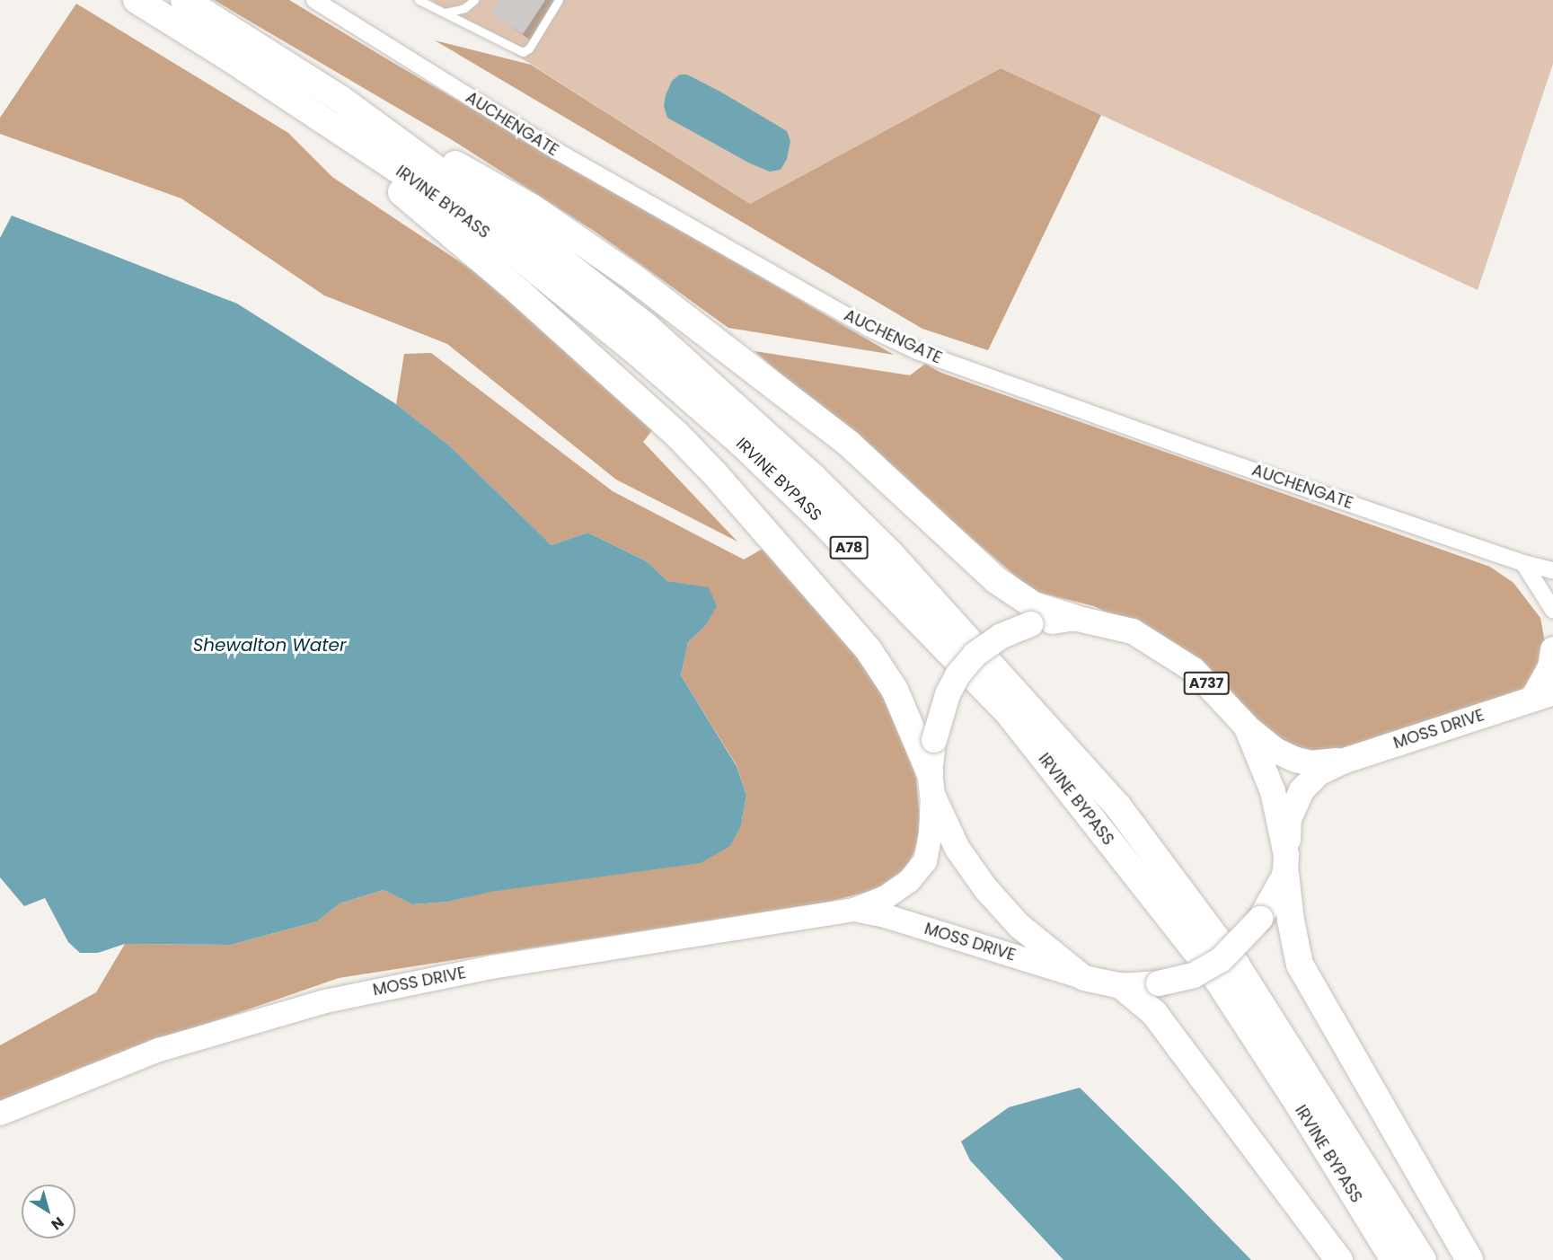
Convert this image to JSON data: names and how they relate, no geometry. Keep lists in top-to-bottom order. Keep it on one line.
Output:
{"streets":{"highway":["IRVINE BYPASS","A78"],"main road":["A737","MOSS DRIVE"],"street":["AUCHENGATE"]},"crossings":[["A737","MOSS DRIVE"]],"water":["Shewalton Water"],"north":"bottom right"}
